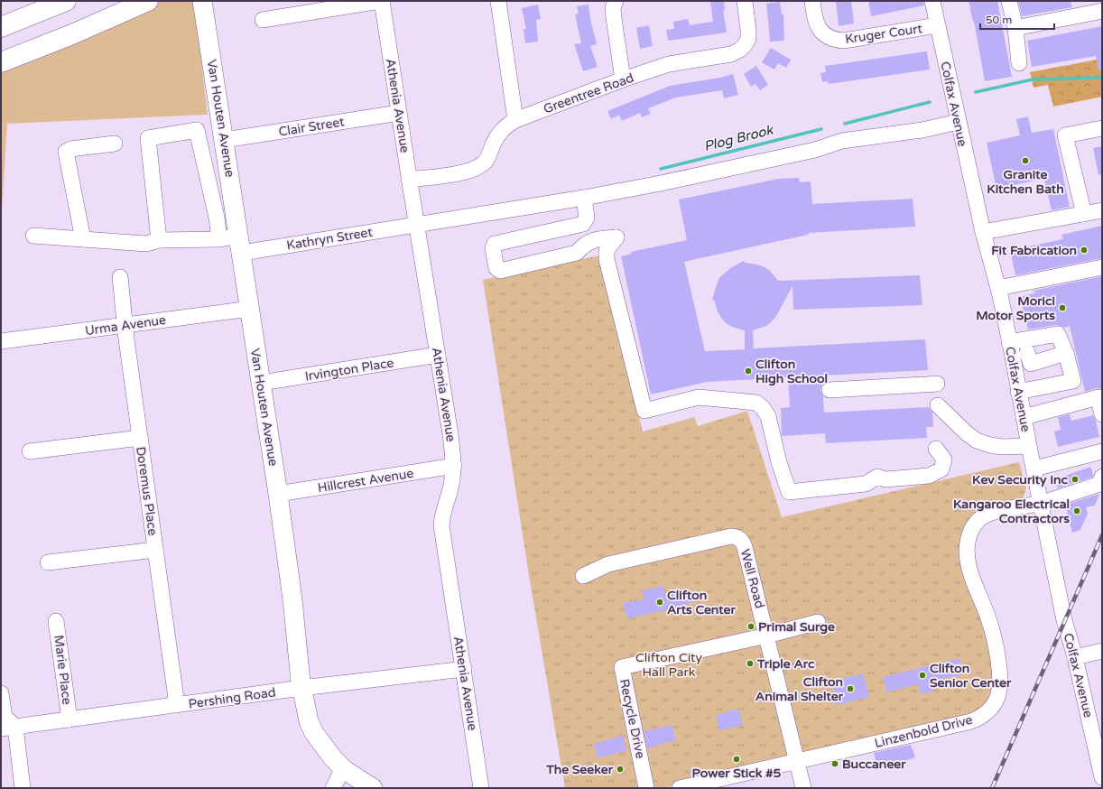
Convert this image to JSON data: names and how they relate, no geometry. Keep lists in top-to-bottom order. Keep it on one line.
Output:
{"streets":{"main road":["Van Houten Avenue"],"street":["Kruger Court","Greentree Road","Colfax Avenue","Athenia Avenue","Clair Street","Kathryn Street","Urma Avenue","Irvington Place","Hillcrest Avenue","Doremus Place","Well Road","Marie Place","Pershing Road","Recycle Drive","Linzenbold Drive"]},"crossings":[["Kruger Court","Colfax Avenue"],["Greentree Road","Athenia Avenue"],["Colfax Avenue","Kathryn Street"],["Colfax Avenue","Linzenbold Drive"],["Athenia Avenue","Clair Street"],["Athenia Avenue","Kathryn Street"],["Athenia Avenue","Irvington Place"],["Athenia Avenue","Hillcrest Avenue"],["Athenia Avenue","Pershing Road"],["Van Houten Avenue","Clair Street"],["Van Houten Avenue","Kathryn Street"],["Van Houten Avenue","Urma Avenue"],["Van Houten Avenue","Irvington Place"],["Van Houten Avenue","Hillcrest Avenue"],["Van Houten Avenue","Pershing Road"],["Urma Avenue","Doremus Place"],["Doremus Place","Pershing Road"],["Well Road","Recycle Drive"],["Well Road","Linzenbold Drive"],["Marie Place","Pershing Road"]],"water":["Plog Brook"],"parks":["Clifton City Hall Park"],"places":["Granite Kitchen Bath","Fit Fabrication","Morici Motor Sports","Clifton High School","Kev Security Inc","Kangaroo Electrical Contractors","Clifton Arts Center","Primal Surge","Triple Arc","Clifton Senior Center","Clifton Animal Shelter","Power Stick #5","Buccaneer","The Seeker"],"scale_bar":"50 m"}
